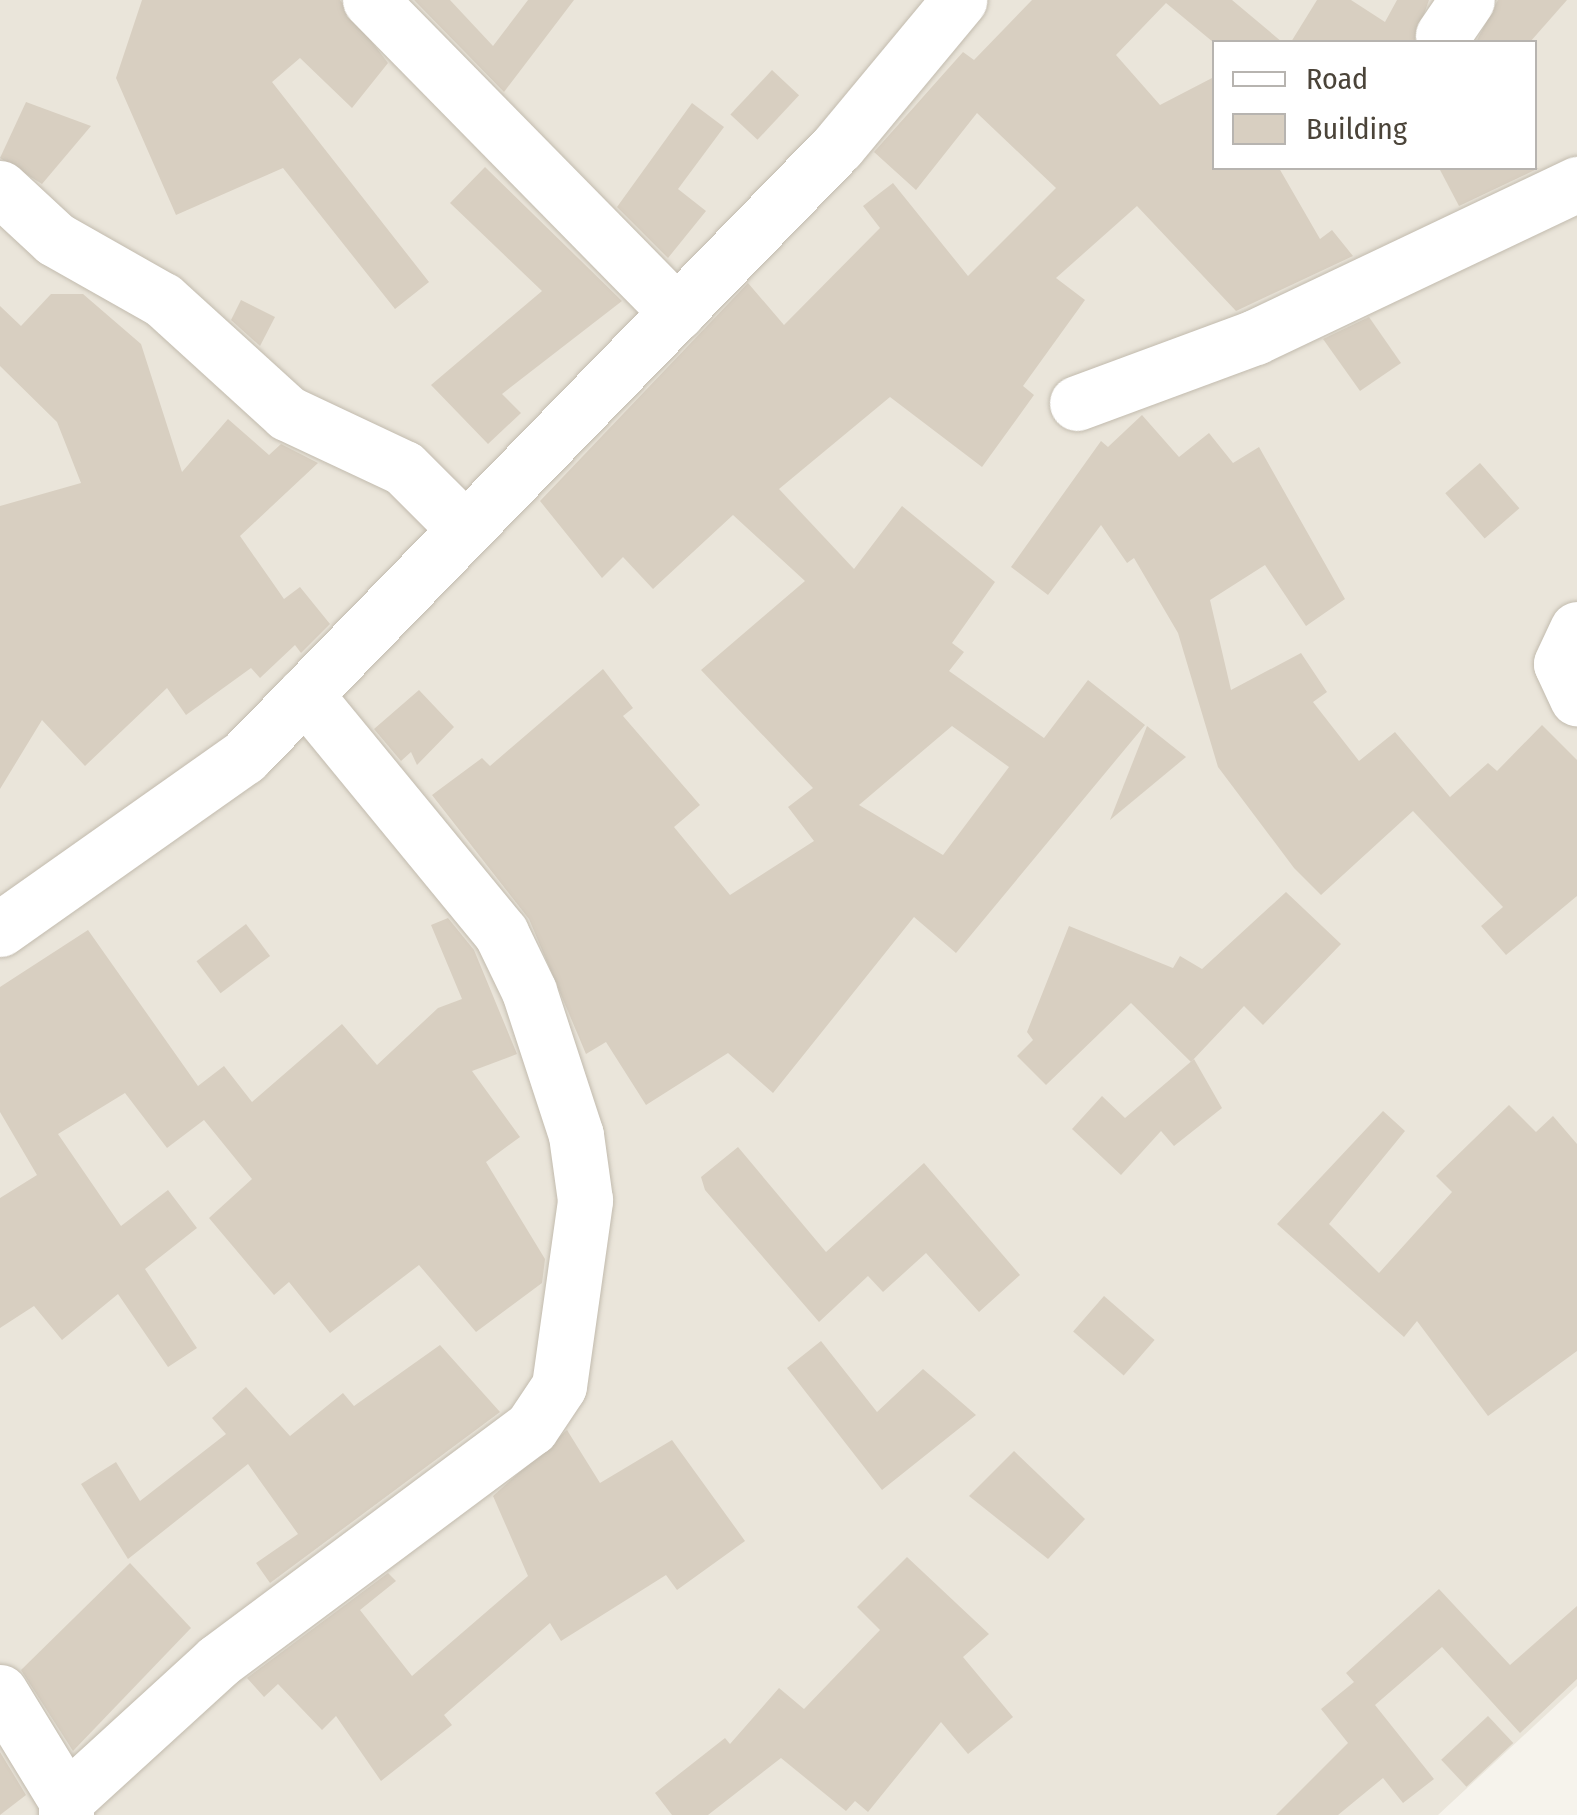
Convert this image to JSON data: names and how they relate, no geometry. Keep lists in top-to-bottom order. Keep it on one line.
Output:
{"legend":["Road","Building"]}
